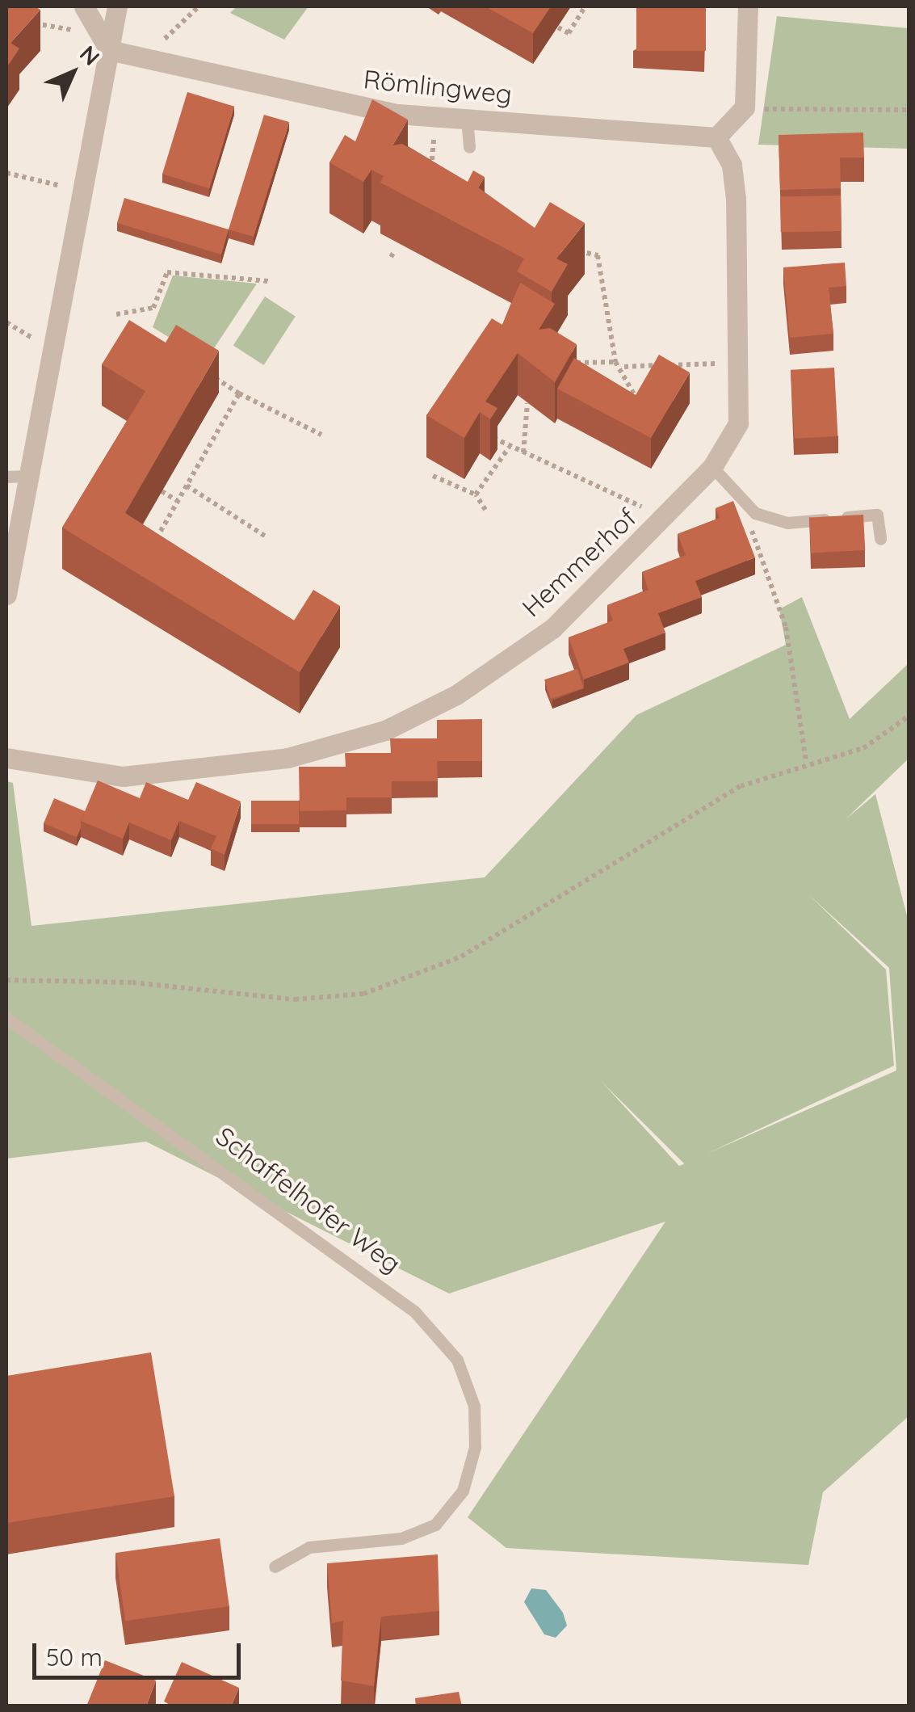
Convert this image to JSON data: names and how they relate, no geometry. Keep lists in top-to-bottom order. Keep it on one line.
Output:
{"streets":{"street":["Römlingweg","Hemmerhof"],"lane":["Schaffelhofer Weg"]},"crossings":[["Römlingweg","Hemmerhof"]],"scale_bar":"50 m","north":"top right"}
